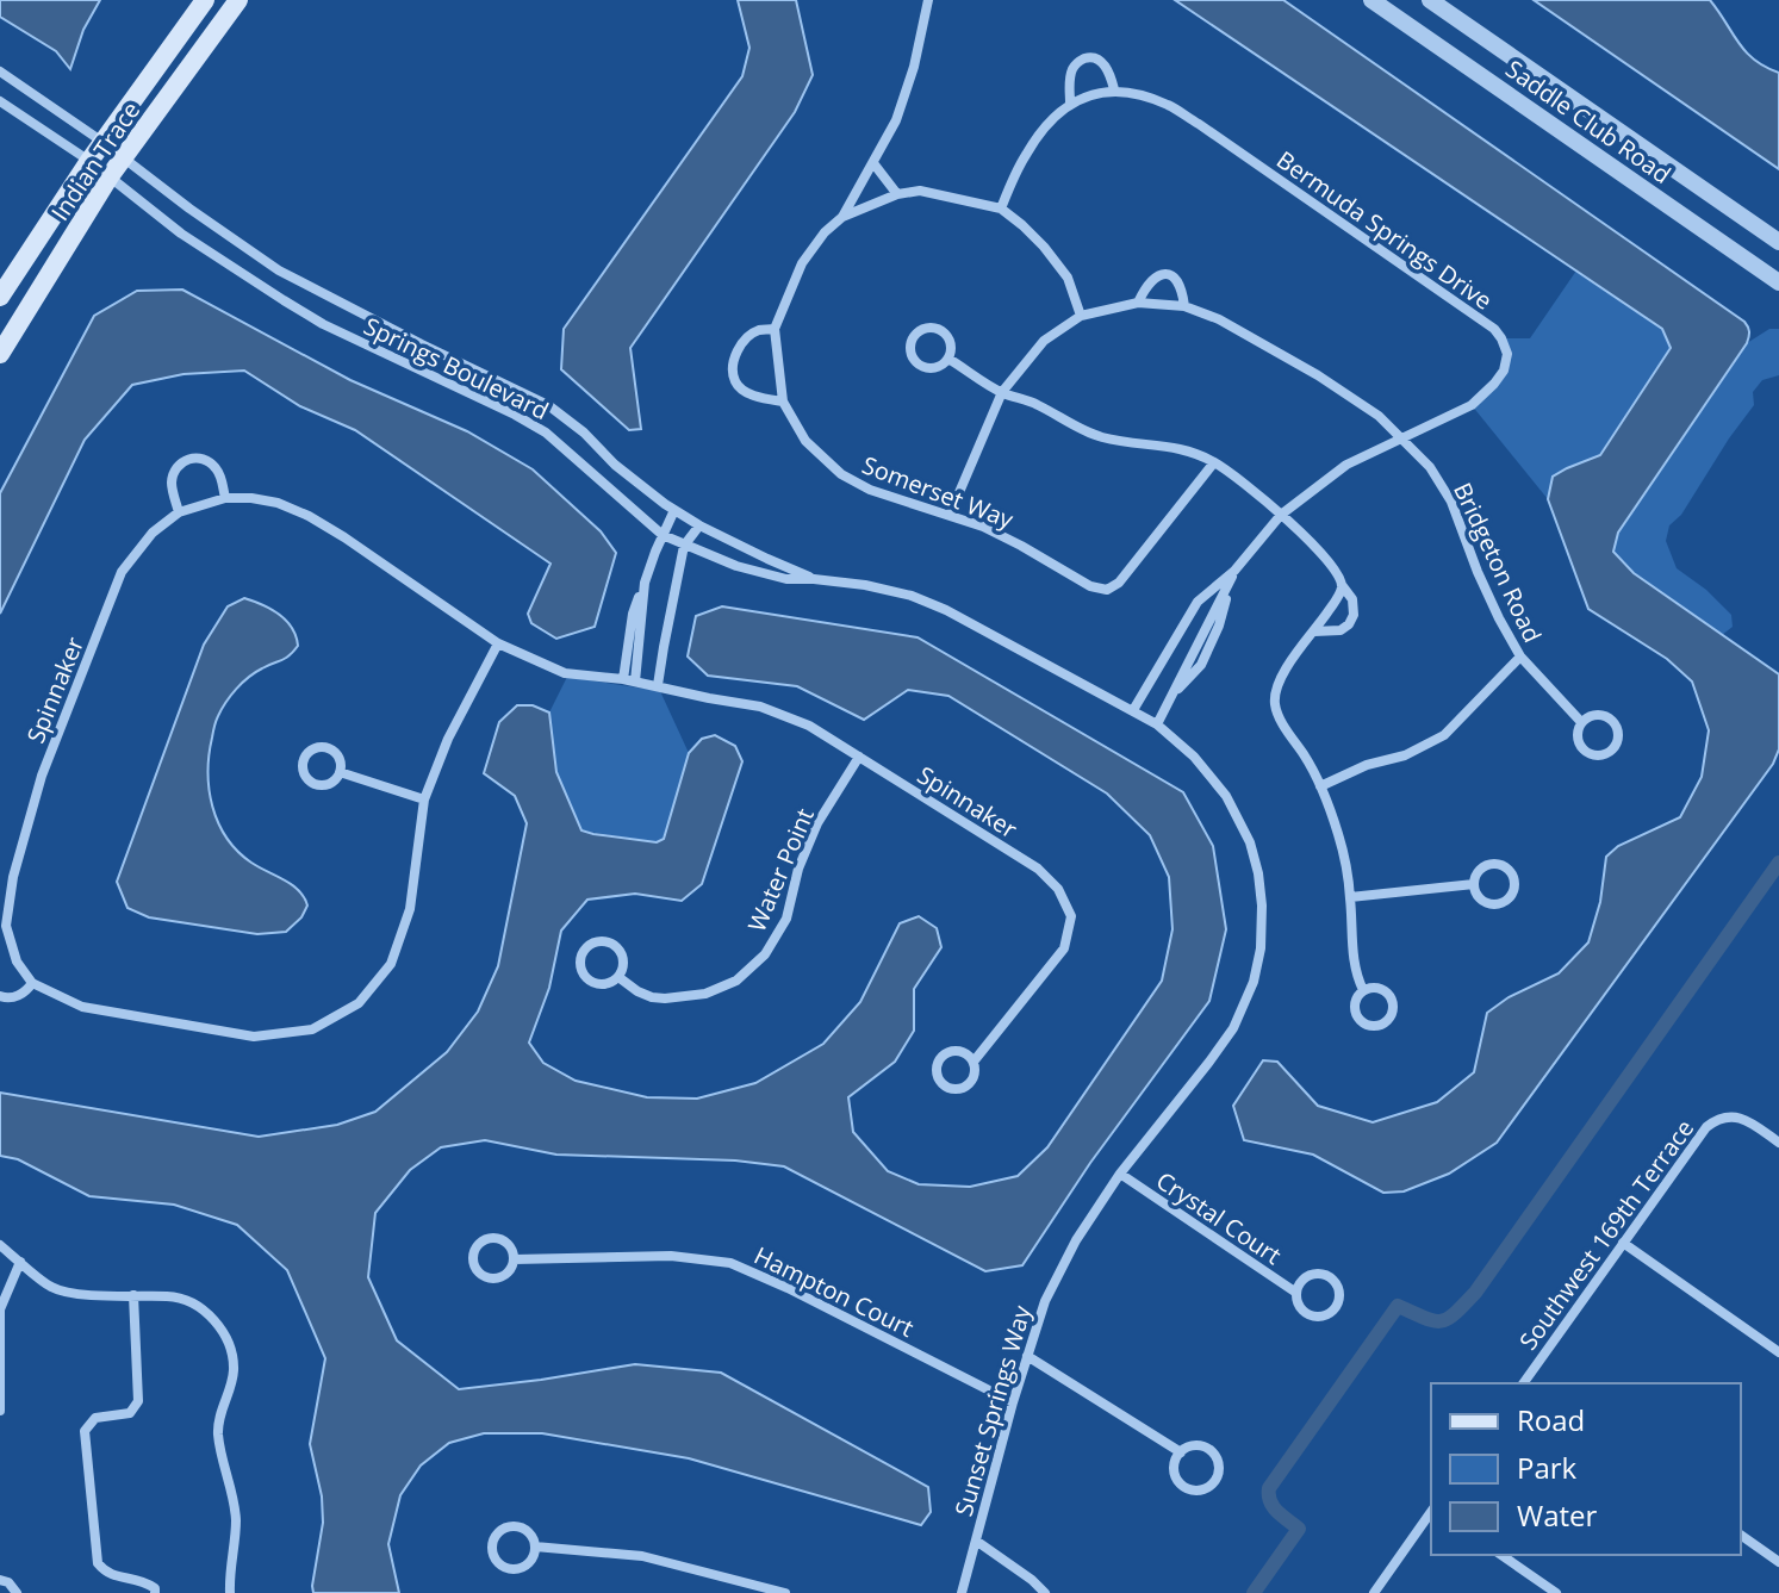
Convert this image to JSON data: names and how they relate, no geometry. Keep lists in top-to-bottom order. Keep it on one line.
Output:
{"streets":{"main road":["Indian Trace"],"street":["Saddle Club Road","Bermuda Springs Drive","Springs Boulevard","Somerset Way","Bridgeton Road","Spinnaker","Water Point","Crystal Court","Southwest 169th Terrace","Hampton Court","Sunset Springs Way"]},"crossings":[["Indian Trace","Springs Boulevard"],["Bermuda Springs Drive","Springs Boulevard"],["Bermuda Springs Drive","Bridgeton Road"],["Springs Boulevard","Sunset Springs Way"],["Somerset Way","Bridgeton Road"],["Spinnaker","Water Point"],["Crystal Court","Sunset Springs Way"],["Hampton Court","Sunset Springs Way"]],"legend":["Road","Park","Water"]}
